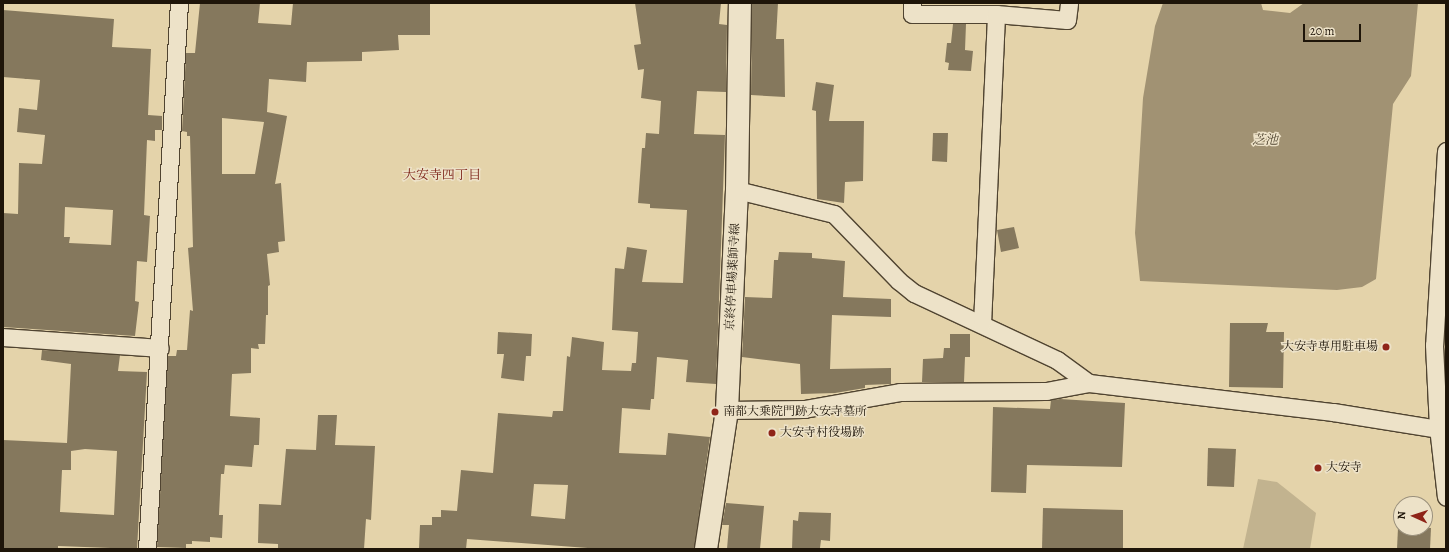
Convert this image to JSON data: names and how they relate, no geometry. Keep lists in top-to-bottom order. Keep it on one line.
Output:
{"streets":{"main road":["京終停車場薬師寺線"]},"districts":["大安寺四丁目"],"water":["芝池"],"places":["大安寺専用駐車場","南都大乗院門跡大安寺墓所","大安寺村役場跡","大安寺"],"scale_bar":"20 m","north":"left"}
